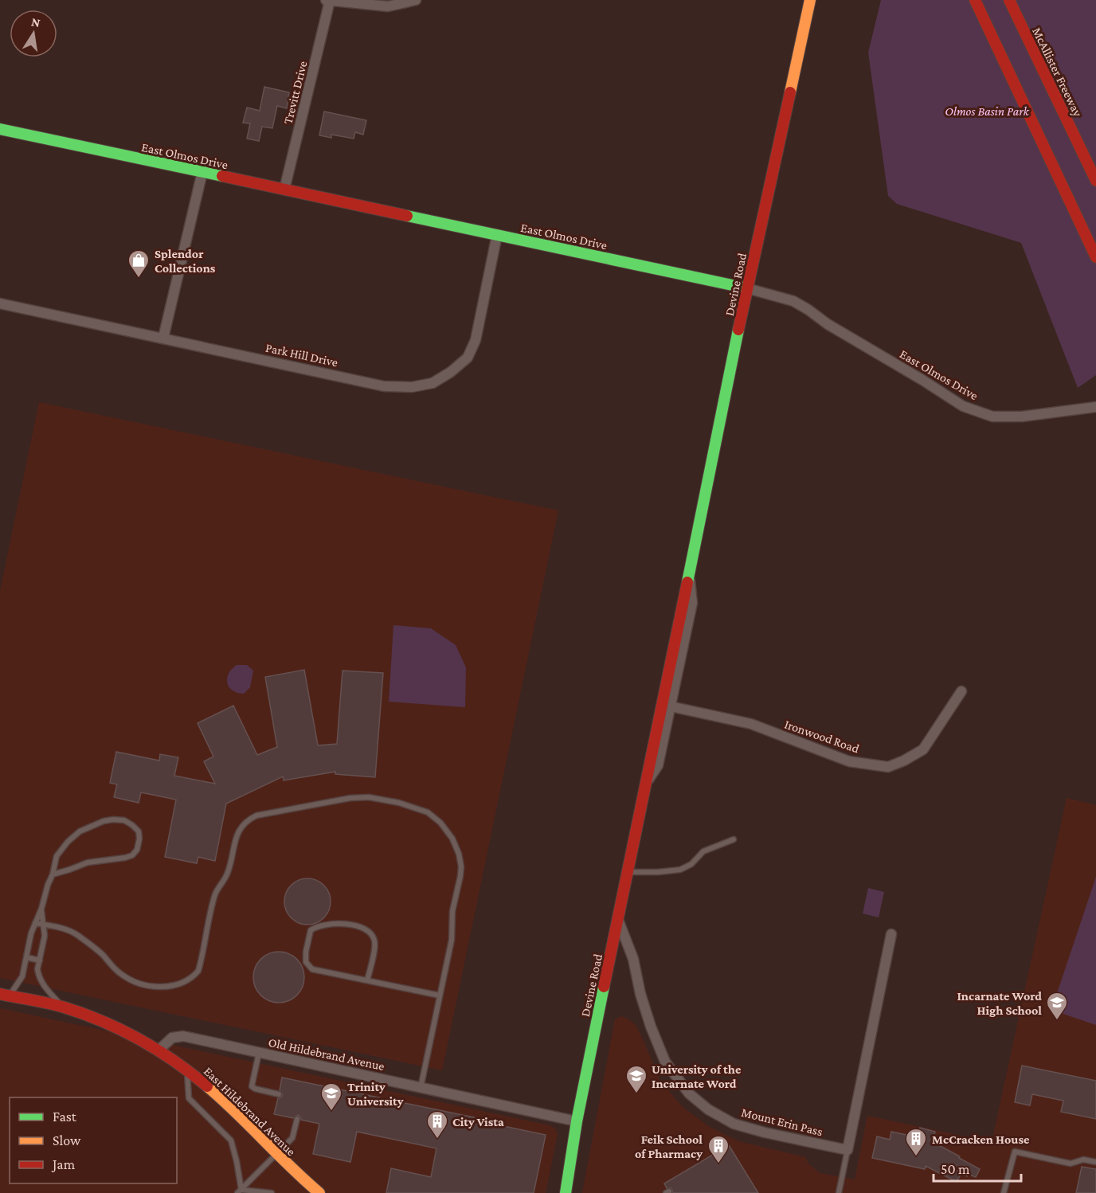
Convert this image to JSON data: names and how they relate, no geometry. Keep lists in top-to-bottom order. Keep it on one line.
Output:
{"streets":{"main road":["McAllister Freeway","East Olmos Drive","Devine Road","East Hildebrand Avenue"],"street":["Trevitt Drive","Park Hill Drive","Ironwood Road","Old Hildebrand Avenue","Mount Erin Pass"]},"crossings":[["Trevitt Drive","East Olmos Drive"],["East Olmos Drive","Devine Road"],["East Olmos Drive","Park Hill Drive"],["Devine Road","Ironwood Road"],["Devine Road","Old Hildebrand Avenue"],["Devine Road","Mount Erin Pass"],["Old Hildebrand Avenue","East Hildebrand Avenue"]],"parks":["Olmos Basin Park"],"places":{"shop":["Splendor Collections"],"school or university":["Incarnate Word High School","University of the Incarnate Word","Trinity University"],"building":["City Vista","McCracken House","Feik School of Pharmacy"]},"legend":["Fast","Slow","Jam"],"scale_bar":"50 m","north":"top"}
